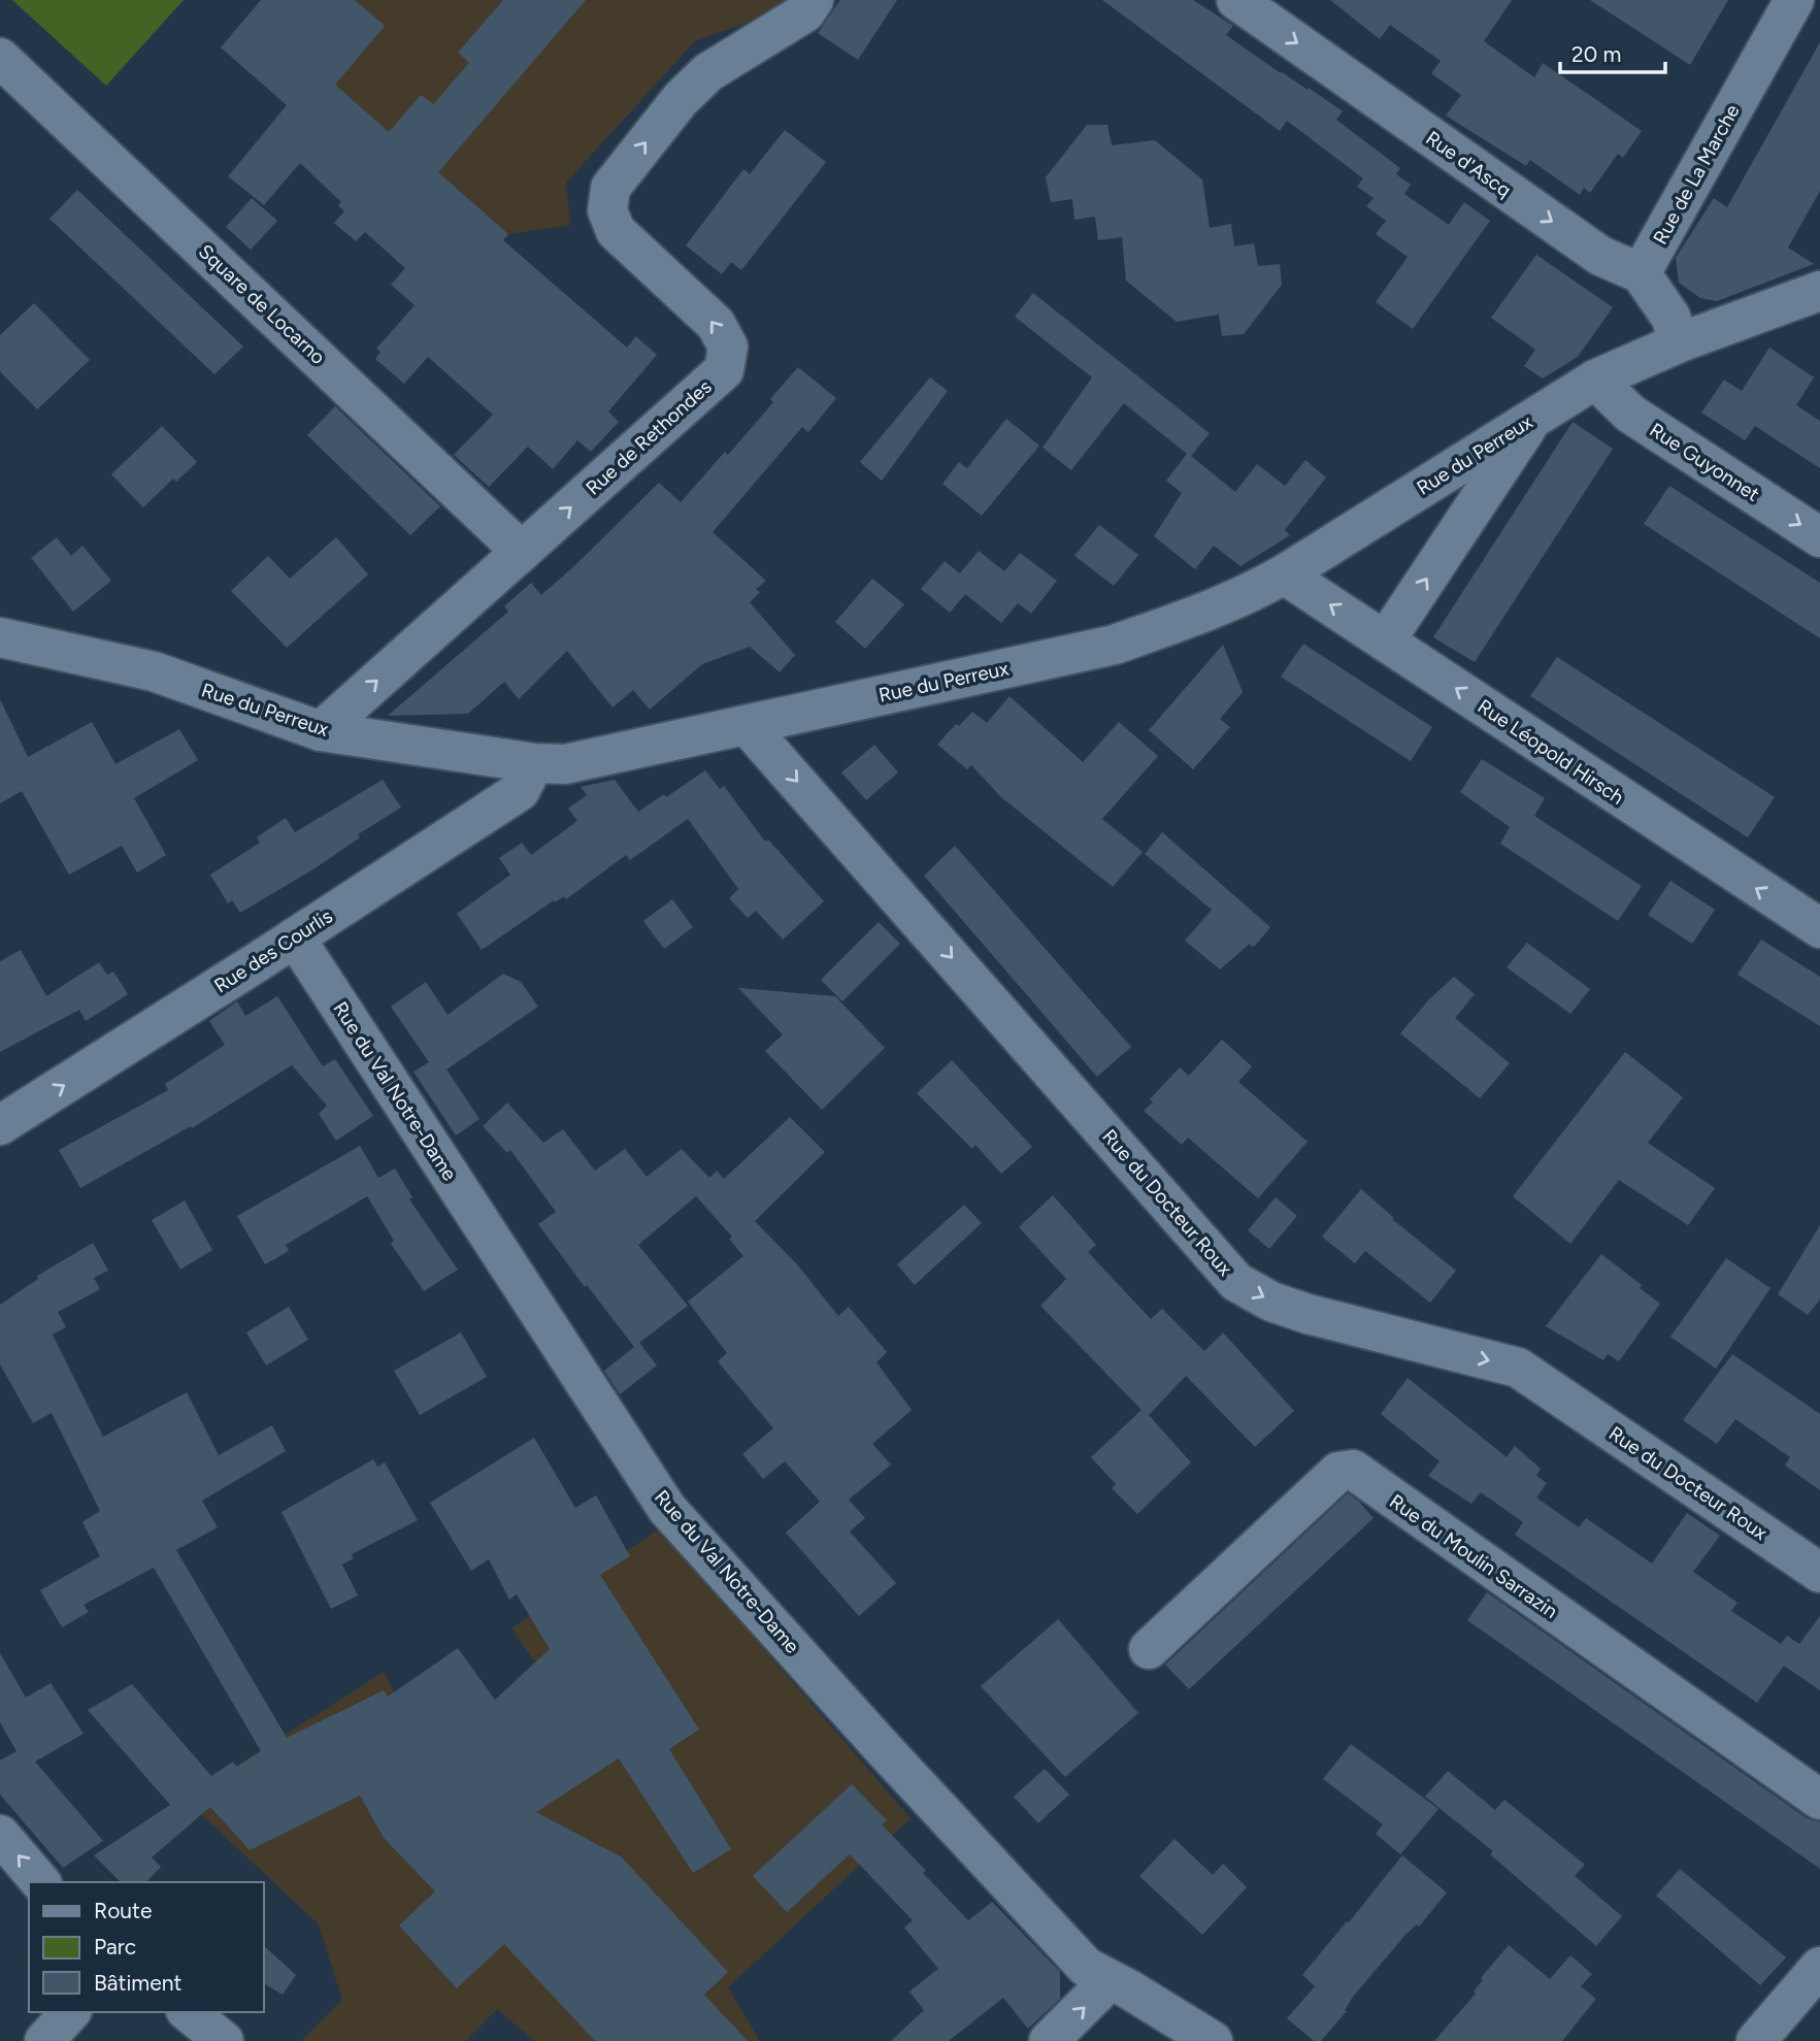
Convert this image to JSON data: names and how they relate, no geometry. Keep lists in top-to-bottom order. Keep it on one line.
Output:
{"streets":{"street":["Rue d'Ascq","Rue de La Marche","Square de Locarno","Rue de Rethondes","Rue du Perreux","Rue Guyonnet","Rue Léopold Hirsch","Rue des Courlis","Rue du Val Notre-Dame","Rue du Docteur Roux","Rue du Moulin Sarrazin"]},"crossings":[["Rue d'Ascq","Rue de La Marche"],["Square de Locarno","Rue de Rethondes"],["Rue de Rethondes","Rue du Perreux"],["Rue du Perreux","Rue Guyonnet"],["Rue du Perreux","Rue Léopold Hirsch"],["Rue du Perreux","Rue des Courlis"],["Rue du Perreux","Rue du Docteur Roux"],["Rue des Courlis","Rue du Val Notre-Dame"]],"one_way":["Rue d'Ascq","Rue de Rethondes","Rue Guyonnet","Rue Léopold Hirsch","Rue des Courlis","Rue du Docteur Roux"],"legend":["Route","Parc","Bâtiment"],"scale_bar":"20 m"}
